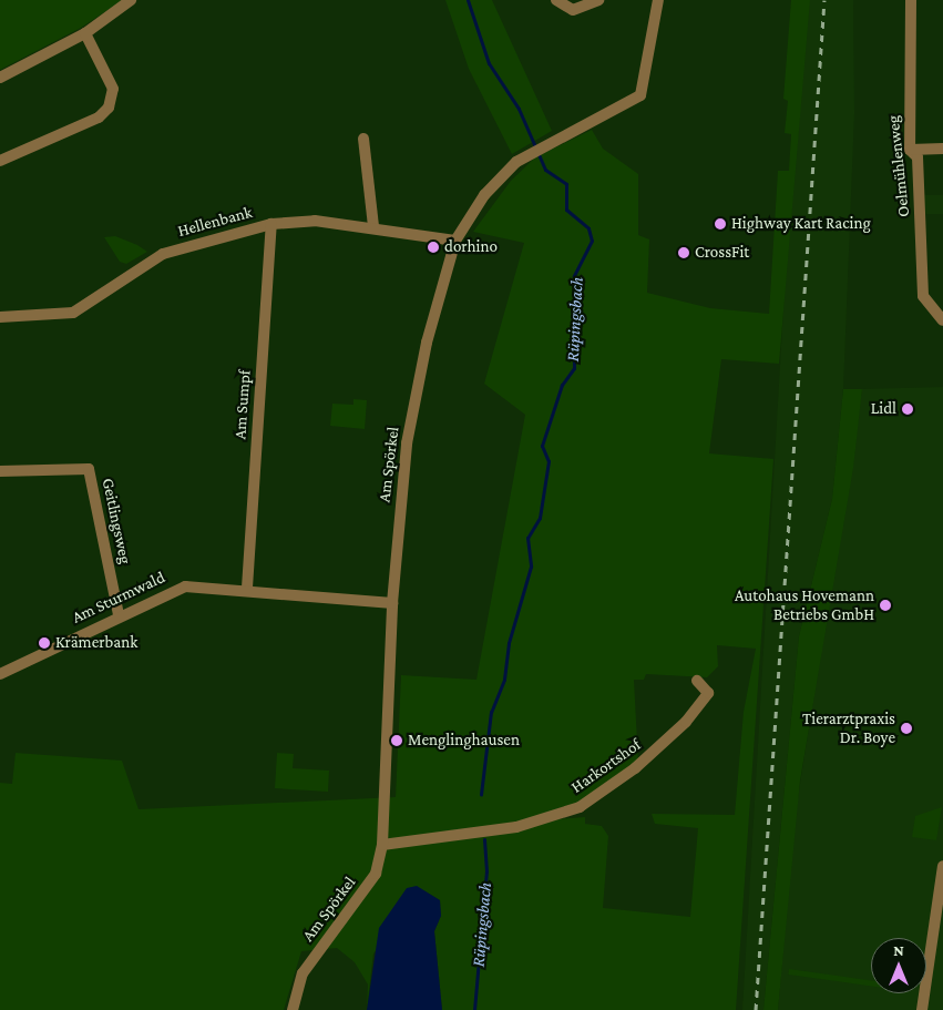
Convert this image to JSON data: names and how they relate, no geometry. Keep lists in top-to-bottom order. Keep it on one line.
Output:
{"streets":{"street":["Oelmühlenweg","Hellenbank","Am Sumpf","Am Spörkel","Geitlingsweg","Am Sturmwald","Harkortshof"]},"crossings":[["Hellenbank","Am Sumpf"],["Hellenbank","Am Spörkel"],["Am Sumpf","Am Sturmwald"],["Am Spörkel","Am Sturmwald"],["Am Spörkel","Harkortshof"],["Geitlingsweg","Am Sturmwald"]],"water":["Rüpingsbach"],"places":["Highway Kart Racing","dorhino","CrossFit","Lidl","Autohaus Hovemann Betriebs GmbH","Krämerbank","Tierarztpraxis Dr. Boye","Menglinghausen"],"north":"top"}
